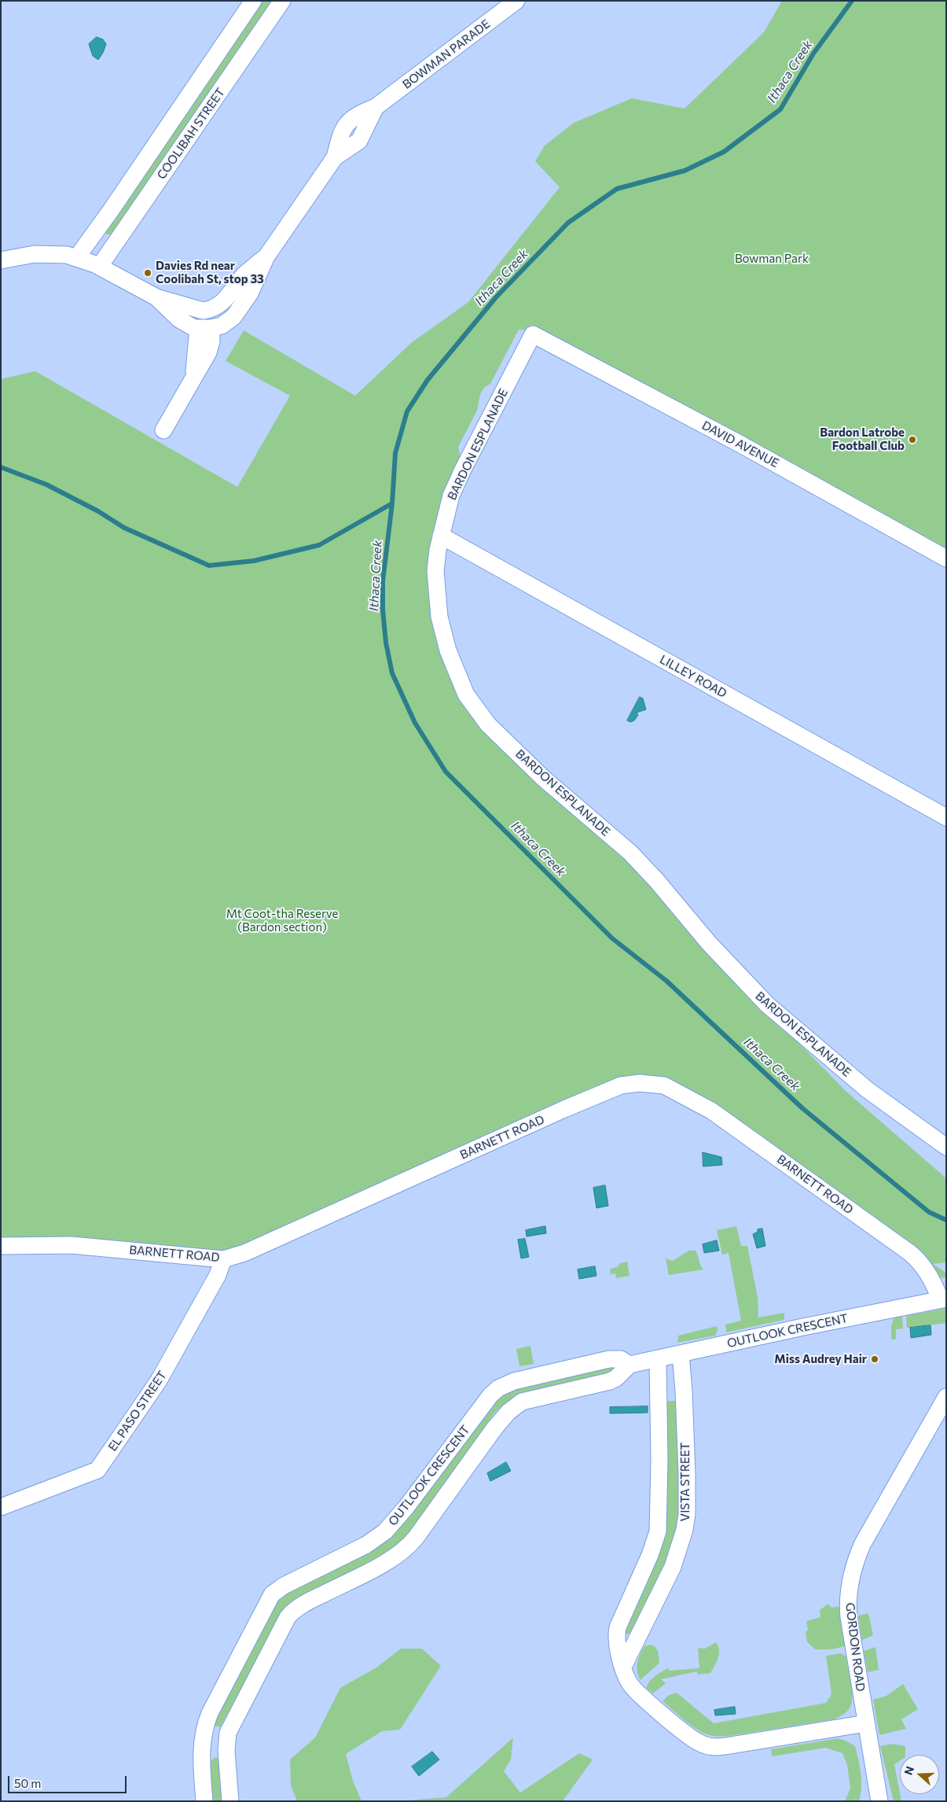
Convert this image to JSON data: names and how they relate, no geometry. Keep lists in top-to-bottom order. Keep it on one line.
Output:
{"streets":{"street":["BOWMAN PARADE","COOLIBAH STREET","BARDON ESPLANADE","DAVID AVENUE","LILLEY ROAD","BARNETT ROAD","OUTLOOK CRESCENT","EL PASO STREET","VISTA STREET","GORDON ROAD"]},"crossings":[["BARDON ESPLANADE","DAVID AVENUE"],["BARDON ESPLANADE","LILLEY ROAD"],["BARNETT ROAD","OUTLOOK CRESCENT"],["BARNETT ROAD","EL PASO STREET"],["OUTLOOK CRESCENT","VISTA STREET"]],"water":["Ithaca Creek"],"parks":["Bowman Park","Mt Coot-tha Reserve (Bardon section)"],"places":["Davies Rd near Coolibah St, stop 33","Bardon Latrobe Football Club","Miss Audrey Hair"],"scale_bar":"50 m","north":"left"}
